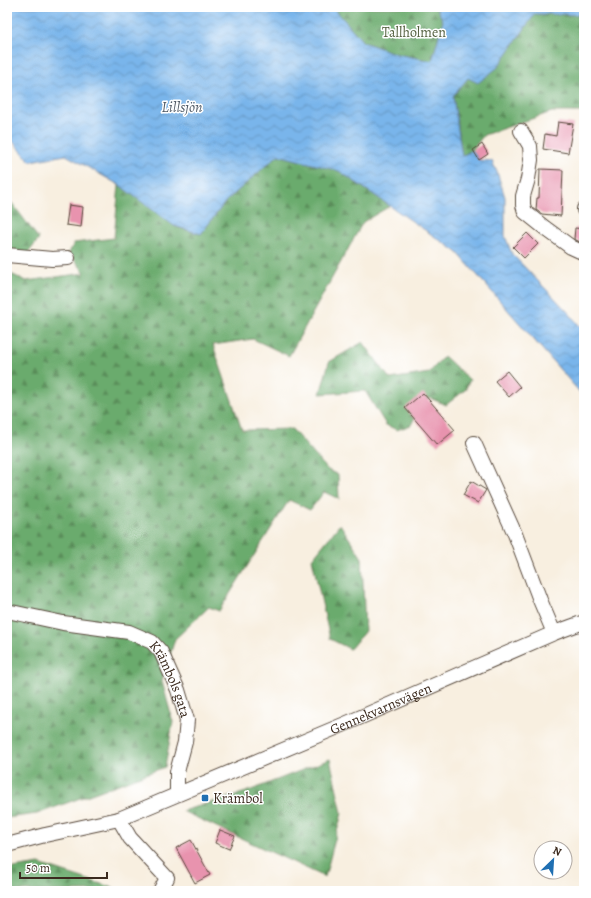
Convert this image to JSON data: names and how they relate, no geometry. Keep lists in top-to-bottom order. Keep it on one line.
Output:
{"streets":{"street":["Krämbols gata","Gennekvarnsvägen"]},"crossings":[["Krämbols gata","Gennekvarnsvägen"]],"water":["Lillsjön"],"parks":["Tallholmen"],"places":{"transit":["Krämbol"]},"scale_bar":"50 m","north":"top right"}
